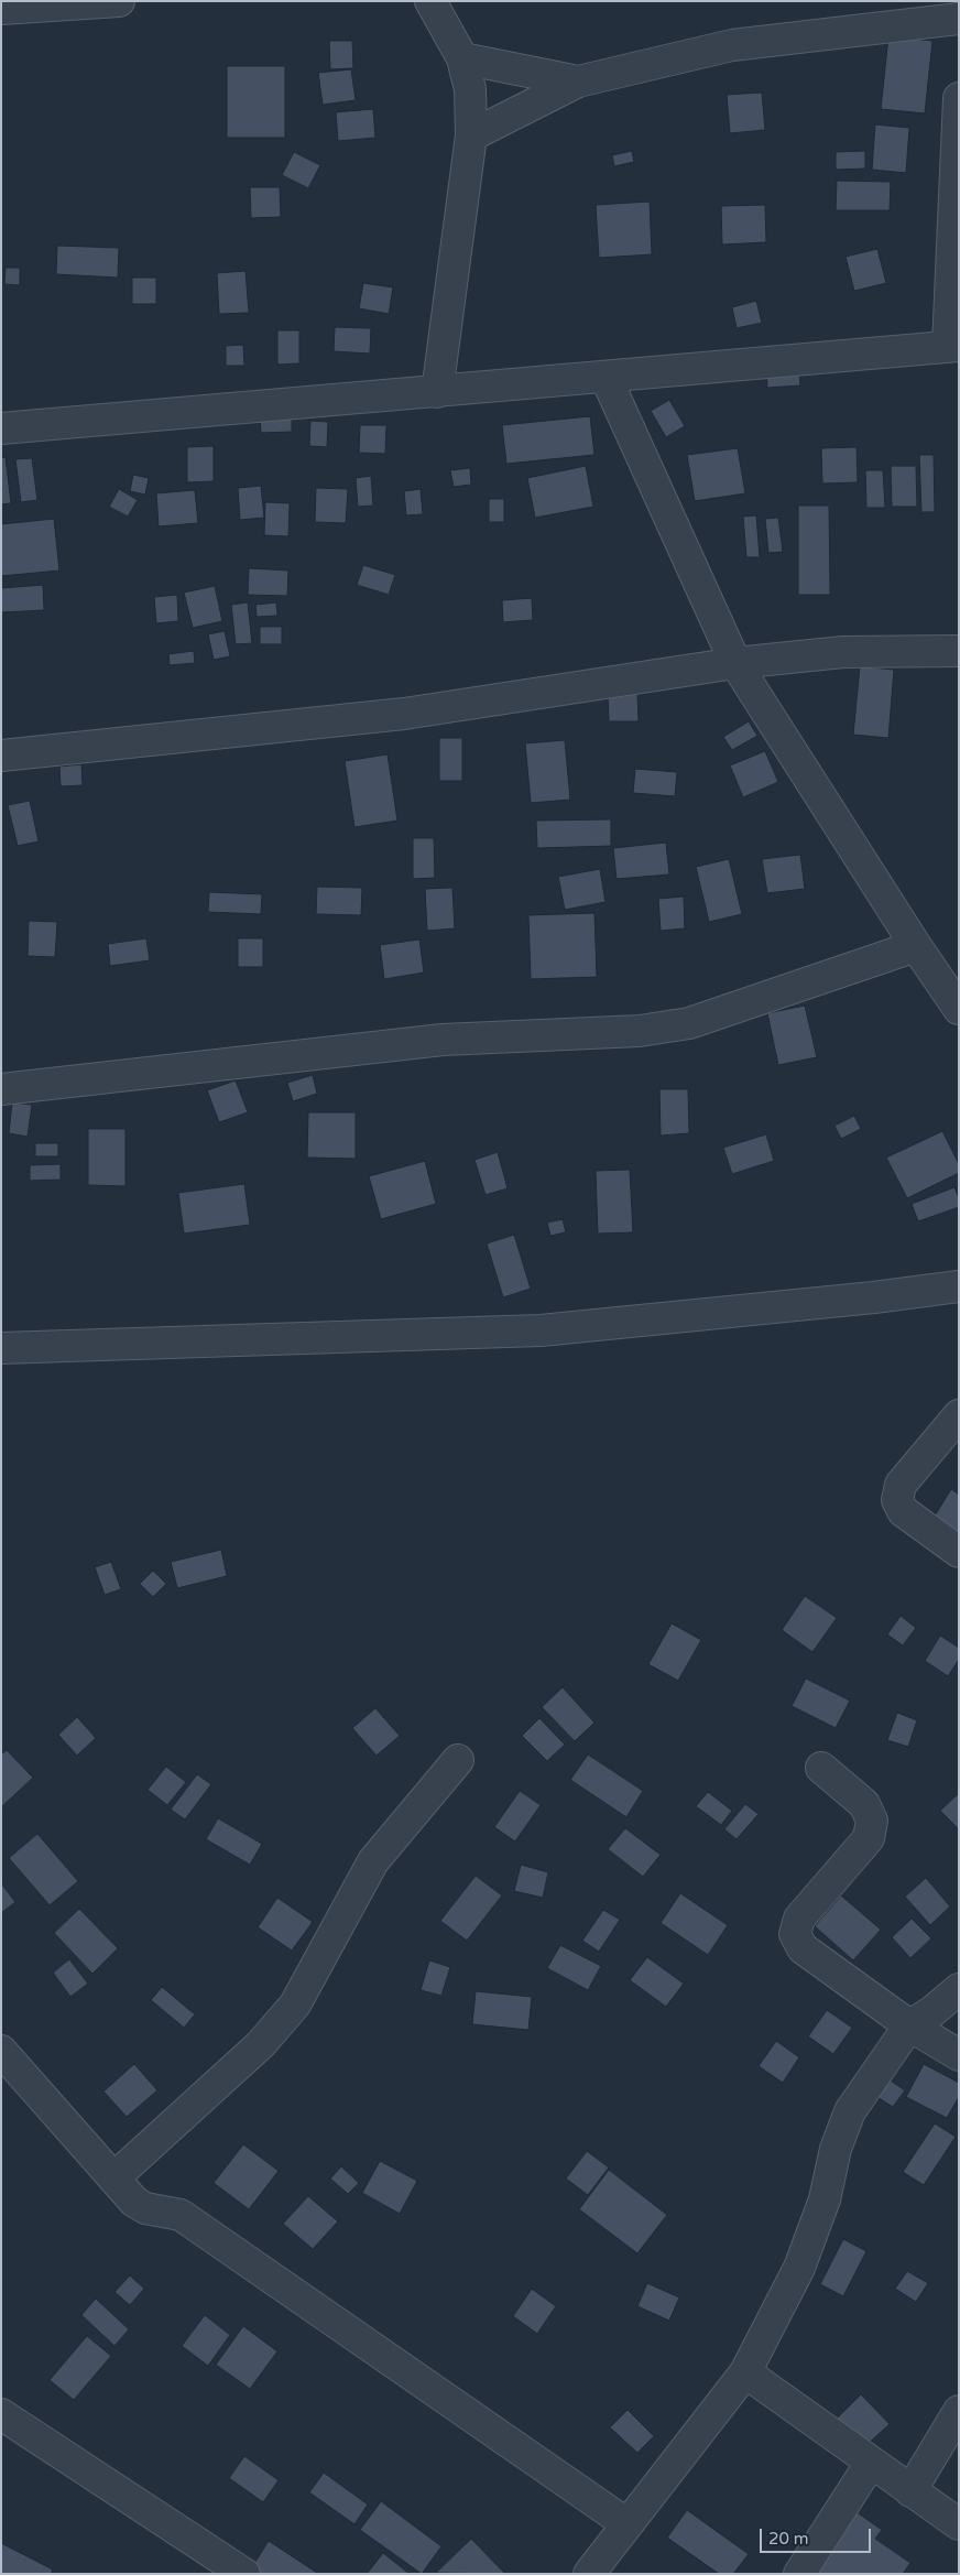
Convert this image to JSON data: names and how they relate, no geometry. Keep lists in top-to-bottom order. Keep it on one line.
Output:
{"scale_bar":"20 m"}
